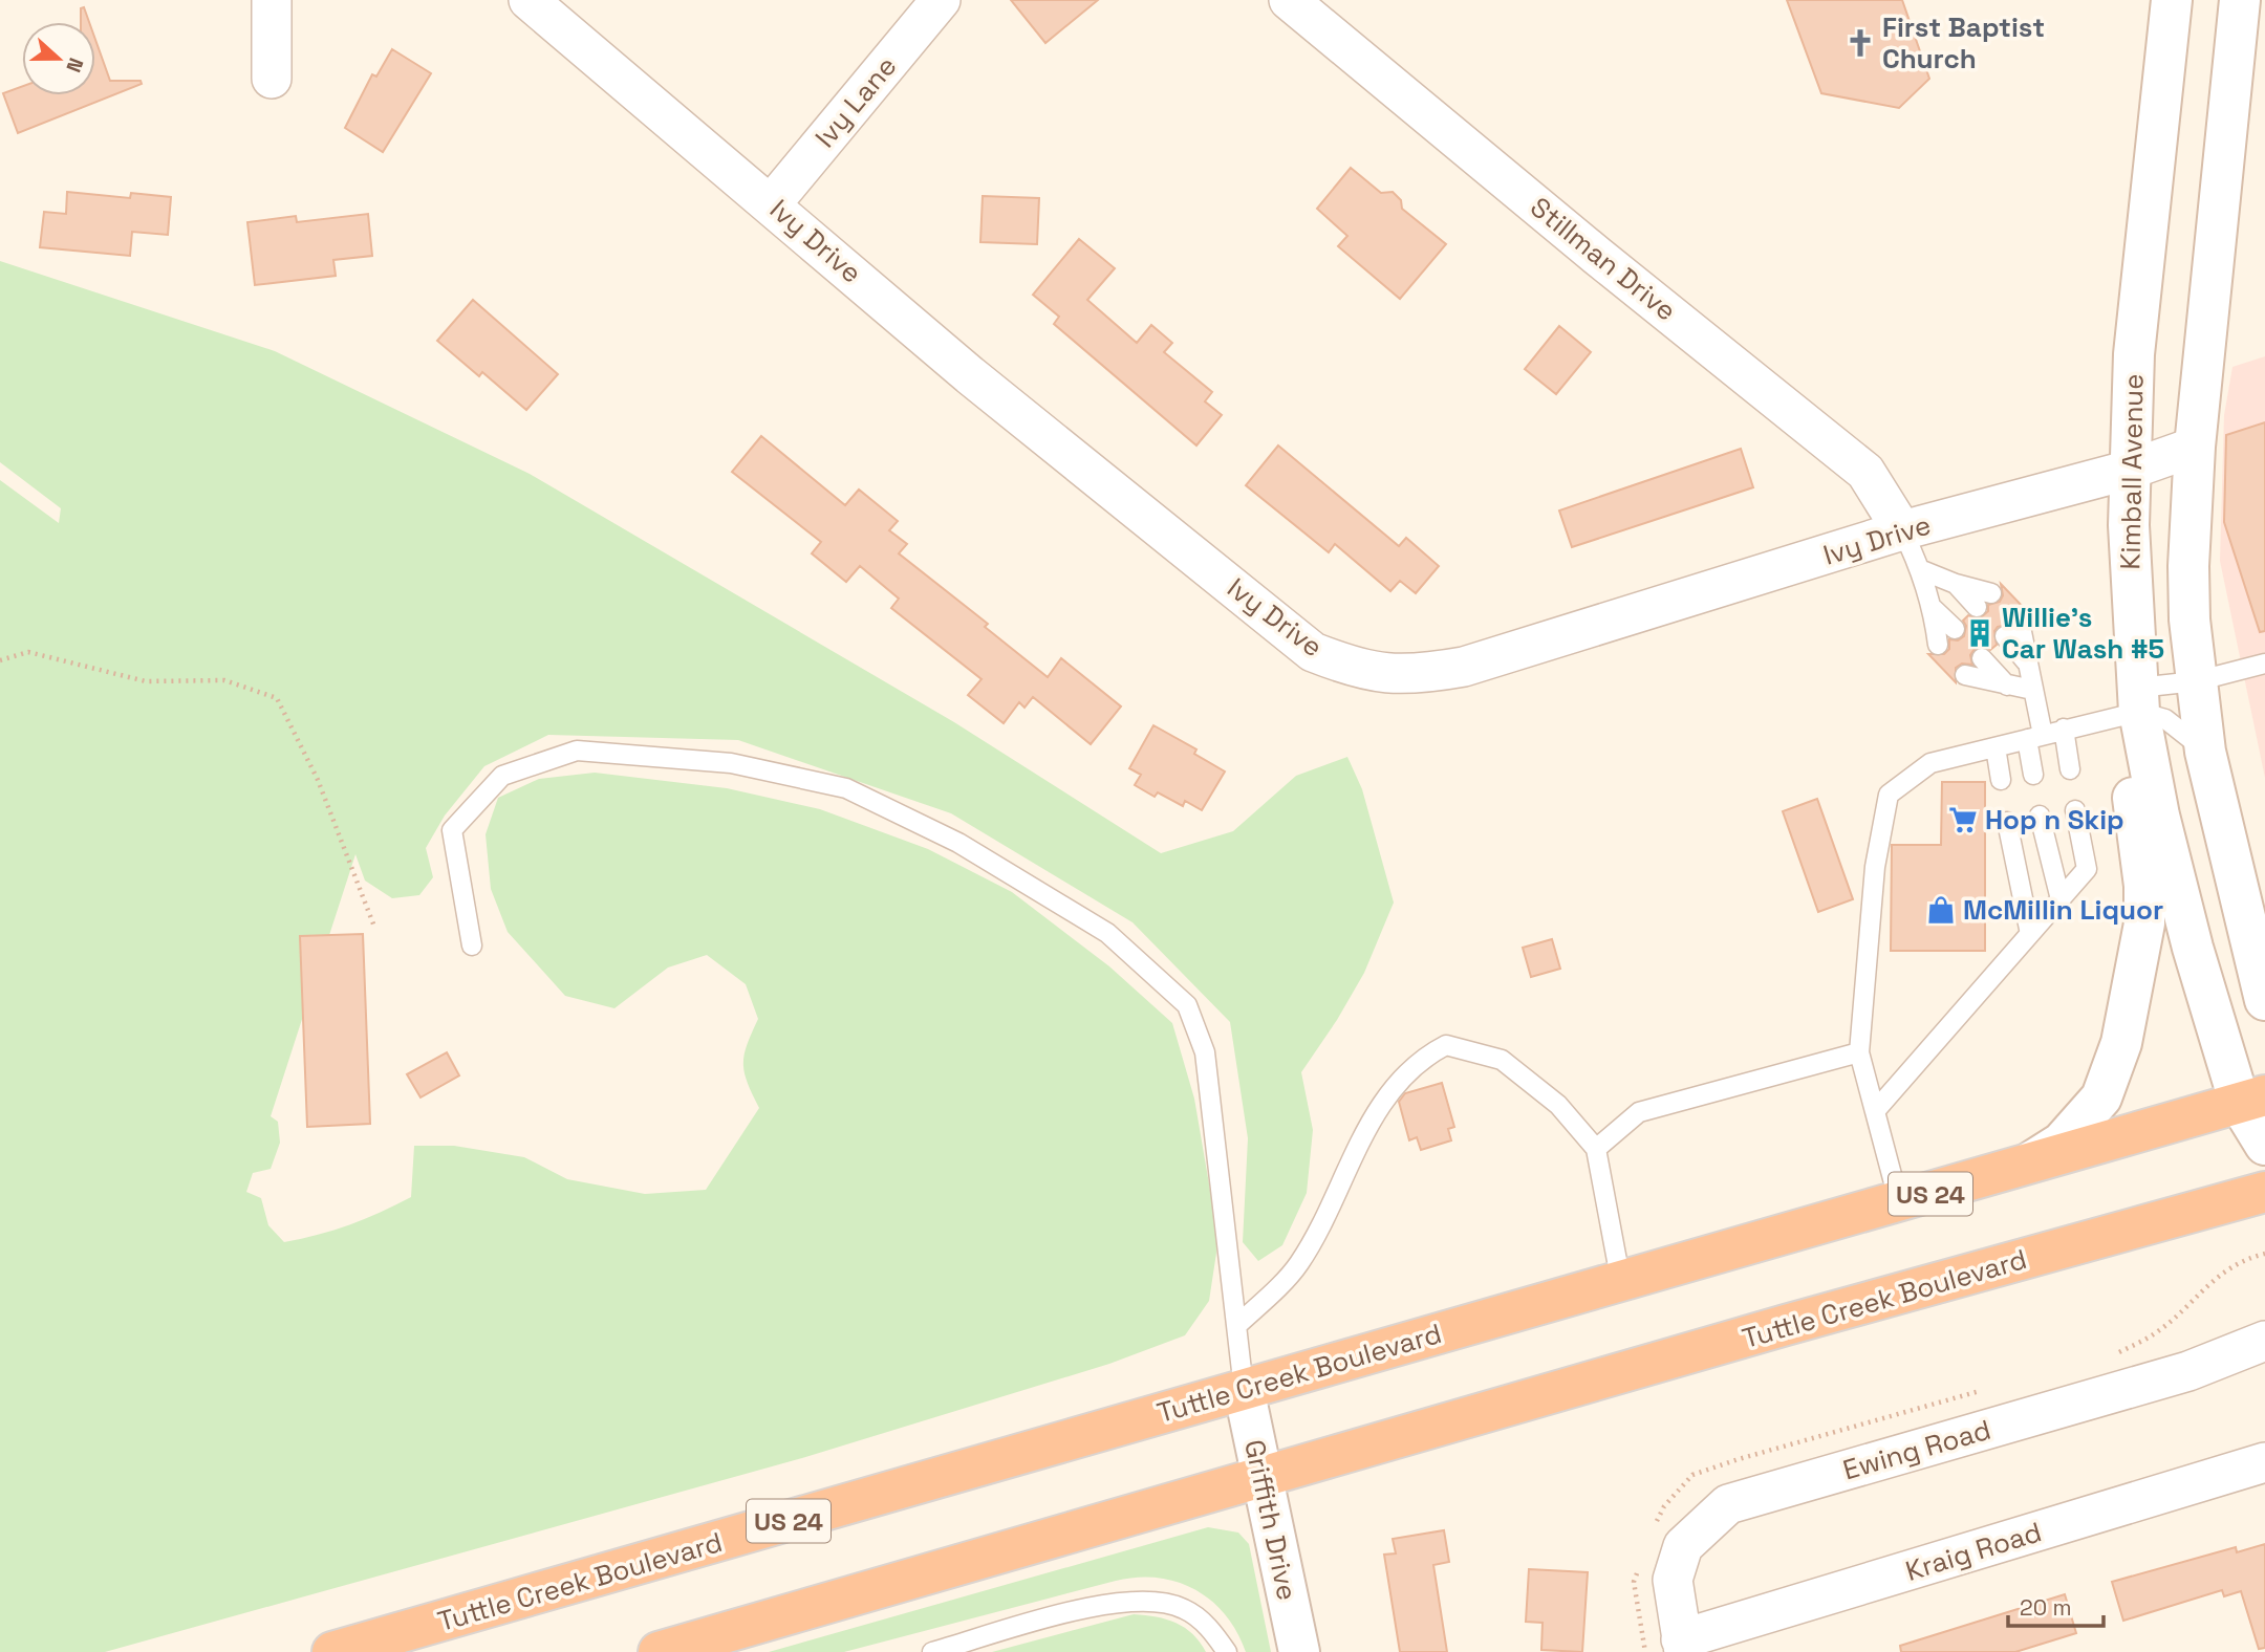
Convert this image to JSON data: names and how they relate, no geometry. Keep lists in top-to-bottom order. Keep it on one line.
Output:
{"streets":{"highway":["US 24","Tuttle Creek Boulevard"],"main road":["Kimball Avenue","Griffith Drive"],"street":["Ivy Lane","Ivy Drive","Stillman Drive","Ewing Road","Kraig Road"]},"crossings":[["Ivy Lane","Ivy Drive"],["Ivy Drive","Stillman Drive"],["Ivy Drive","Kimball Avenue"],["Kimball Avenue","Tuttle Creek Boulevard"],["Tuttle Creek Boulevard","Griffith Drive"],["Ewing Road","Kraig Road"]],"places":{"church":["First Baptist Church"],"building":["Willie's Car Wash #5"],"supermarket":["Hop n Skip"],"shop":["McMillin Liquor"]},"scale_bar":"20 m","north":"right"}
